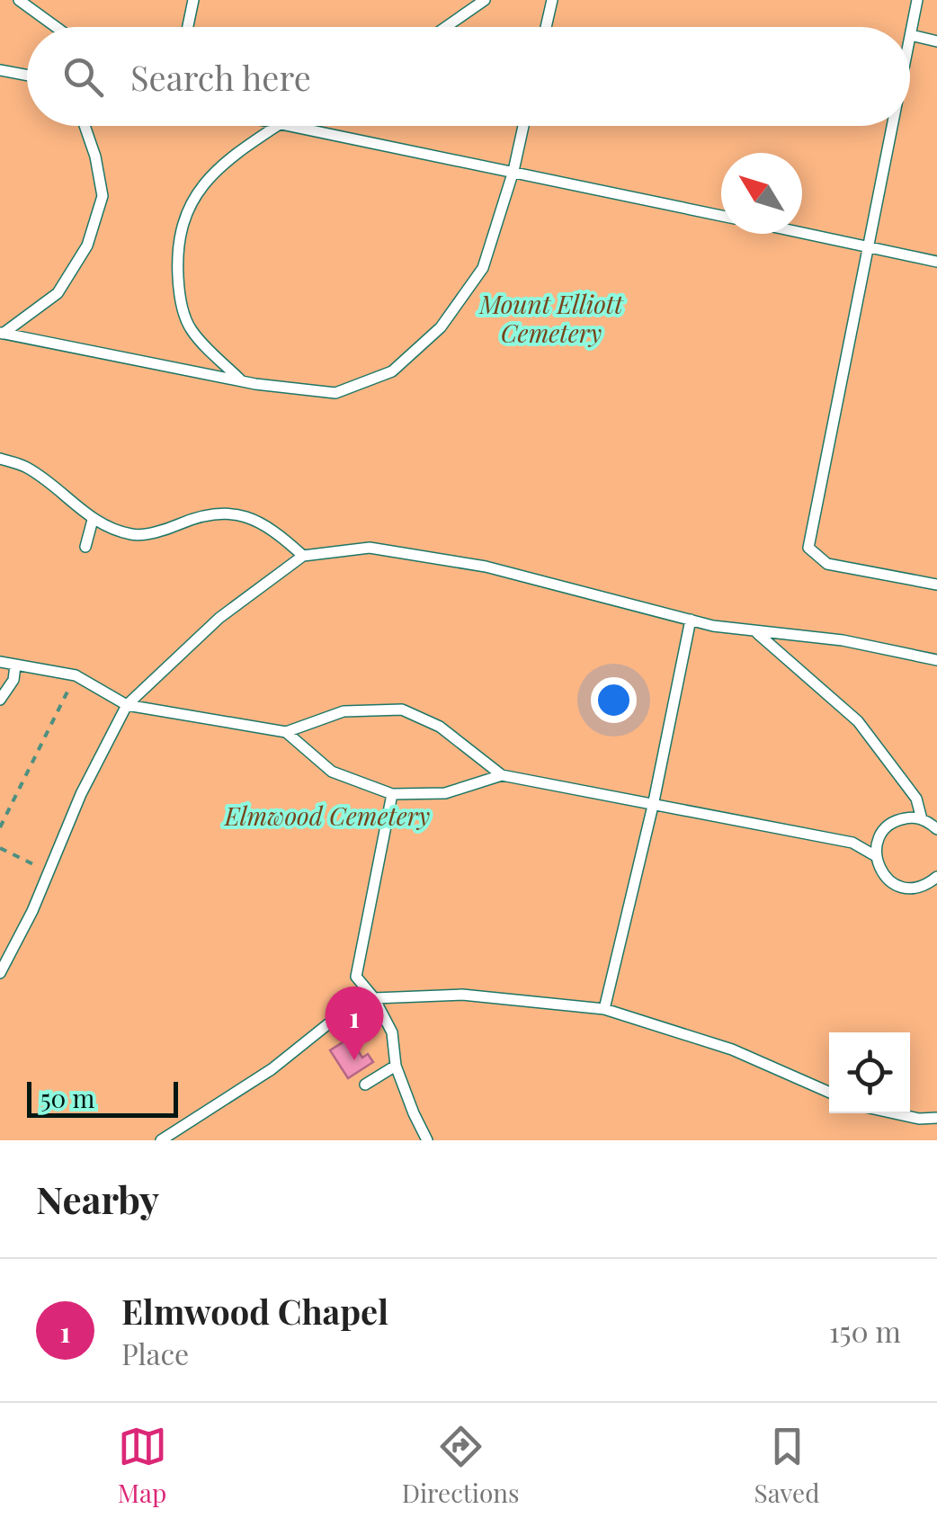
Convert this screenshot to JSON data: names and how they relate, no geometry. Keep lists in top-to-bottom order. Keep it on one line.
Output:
{"parks":["Mount Elliott Cemetery","Elmwood Cemetery"],"scale_bar":"50 m","north":"top left","page":{"search":"Search here","pins":"1","scale":"50 m","heading":"Nearby","list":[{"mark":"1","name":"Elmwood Chapel","note":"Place","value":"150 m"}],"nav":["Map","Directions","Saved"]}}
